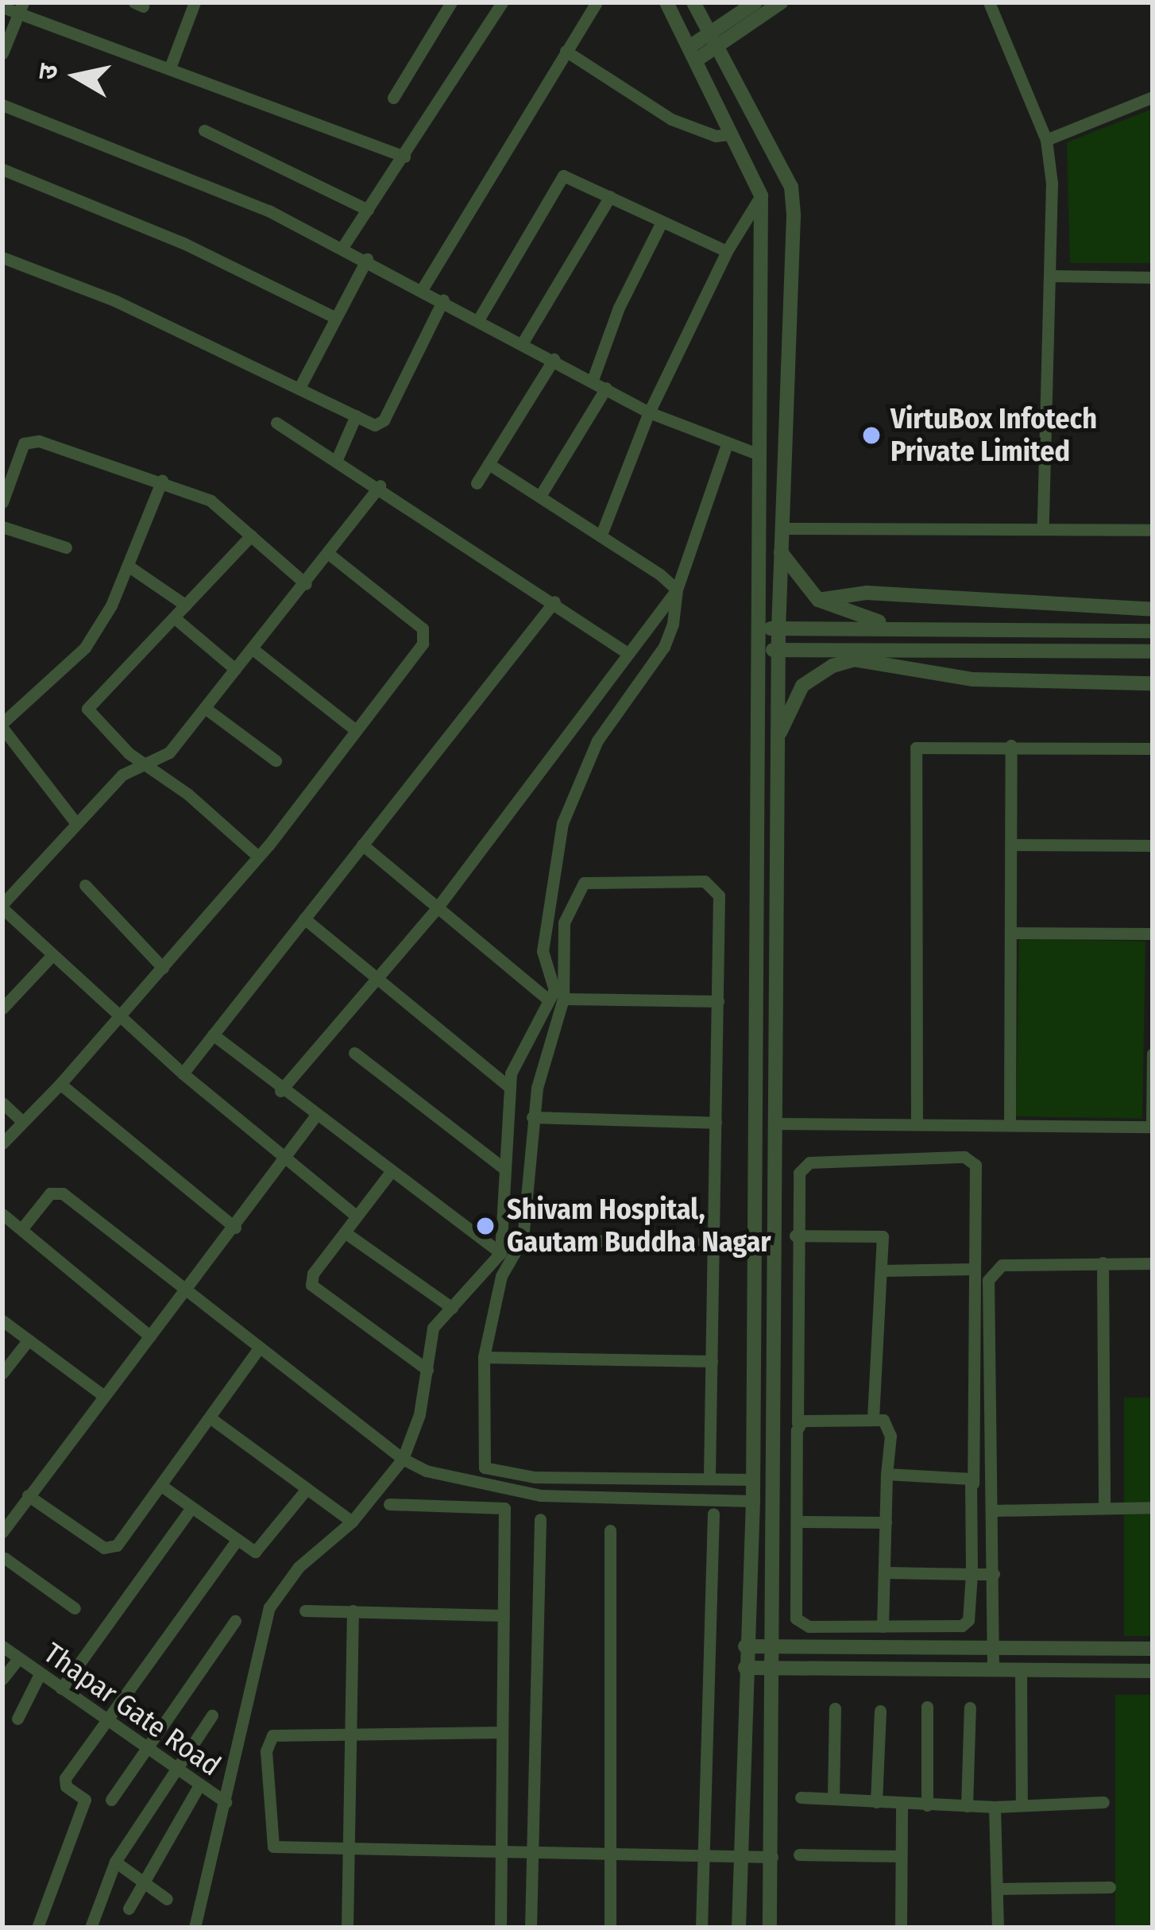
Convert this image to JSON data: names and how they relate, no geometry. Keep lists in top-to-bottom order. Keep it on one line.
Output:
{"streets":{"street":["Thapar Gate Road"]},"places":["VirtuBox Infotech Private Limited","Shivam Hospital, Gautam Buddha Nagar"],"north":"left"}
